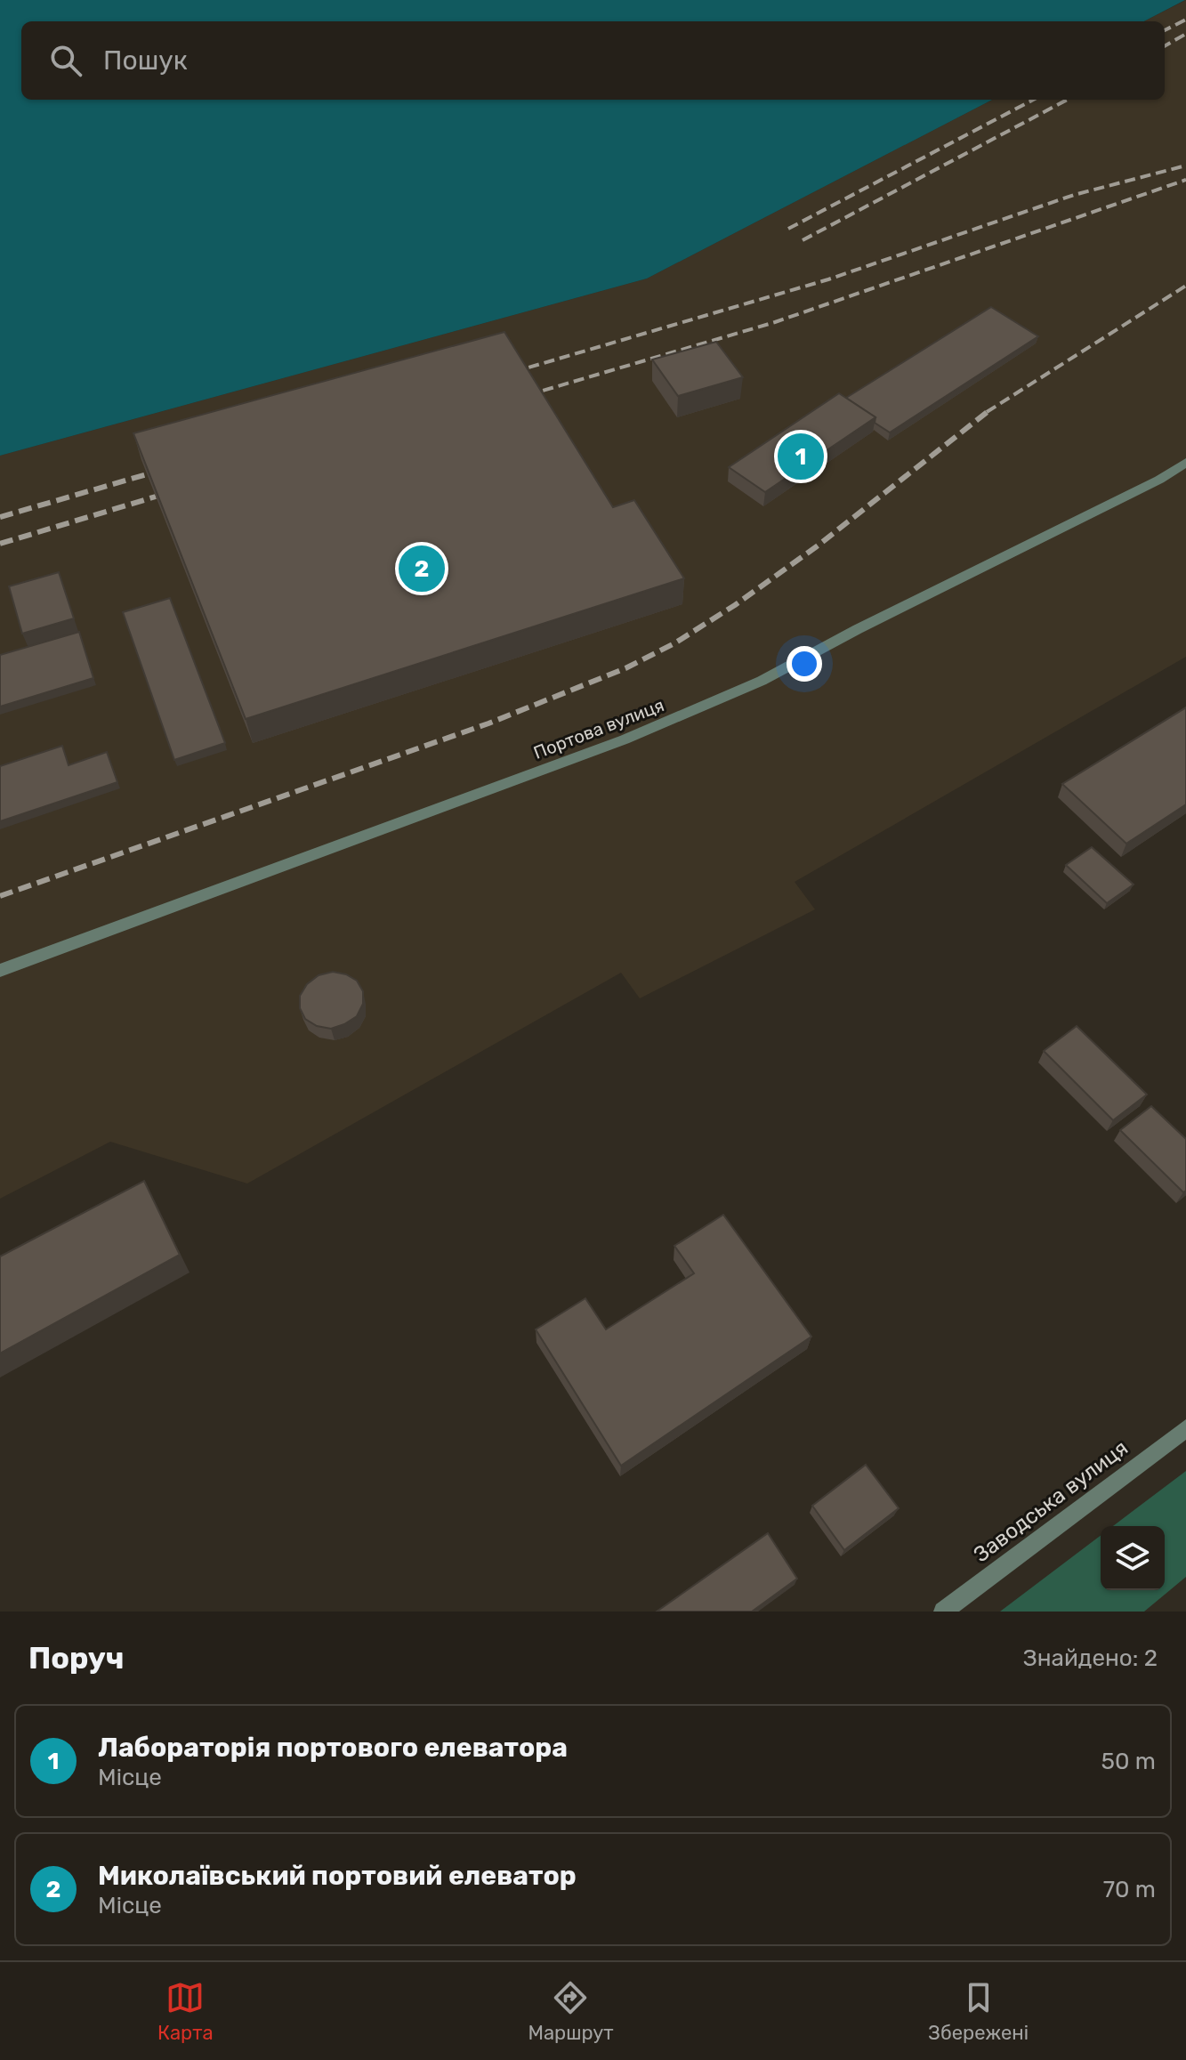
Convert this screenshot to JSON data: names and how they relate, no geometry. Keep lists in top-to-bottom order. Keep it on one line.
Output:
{"streets":{"street":["Портова вулиця","Заводська вулиця"]},"page":{"search":"Пошук","pins":["1","2"],"heading":["Поруч","Знайдено: 2"],"list":[{"mark":"1","name":"Лабораторія портового елеватора","note":"Місце","value":"50 m"},{"mark":"2","name":"Миколаївський портовий елеватор","note":"Місце","value":"70 m"}],"nav":["Карта","Маршрут","Збережені"]}}
